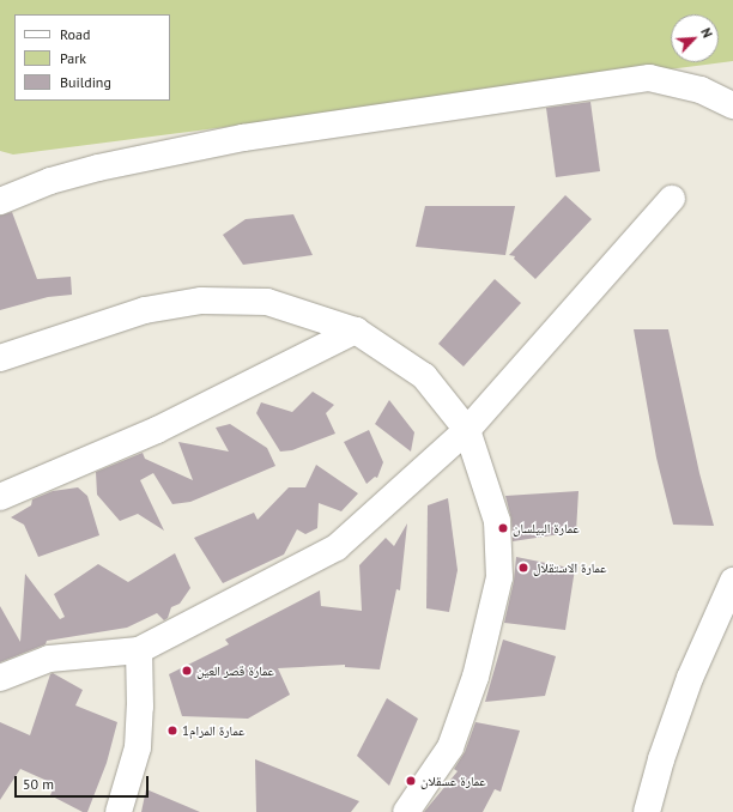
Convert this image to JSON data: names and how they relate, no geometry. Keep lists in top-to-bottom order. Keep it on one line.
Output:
{"places":["عمارة البيلسان","عمارة الاستقلال","عمارة قصر العين","عمارة المرام1","عمارة عسقلان"],"legend":["Road","Park","Building"],"scale_bar":"50 m","north":"top right"}
